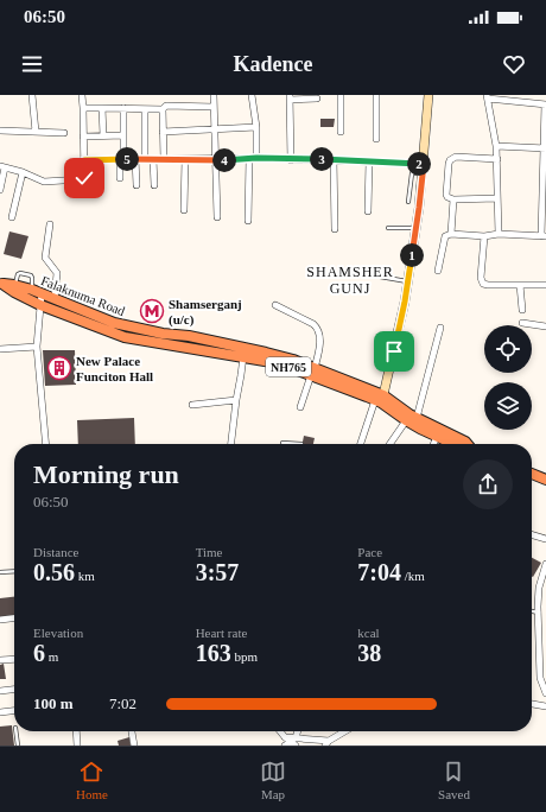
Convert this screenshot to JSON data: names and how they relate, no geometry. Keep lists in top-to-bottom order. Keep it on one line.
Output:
{"streets":{"highway":["Falaknuma Road","NH765"]},"districts":["SHAMSHER GUNJ"],"places":{"metro station":["Shamserganj (u/c)"],"building":["New Palace Funciton Hall"]},"page":{"status":"06:50","header":"Kadence","pins":["3","5","4","2","1"],"heading":["Morning run","06:50"],"stats":[["Distance","0.56 km"],["Time","3:57"],["Pace","7:04 /km"],["Elevation","6 m"],["Heart rate","163 bpm"],["kcal","38"]],"list":[{"name":"100 m","note":"7:02"}],"tabs":["Home","Map","Saved"]}}
